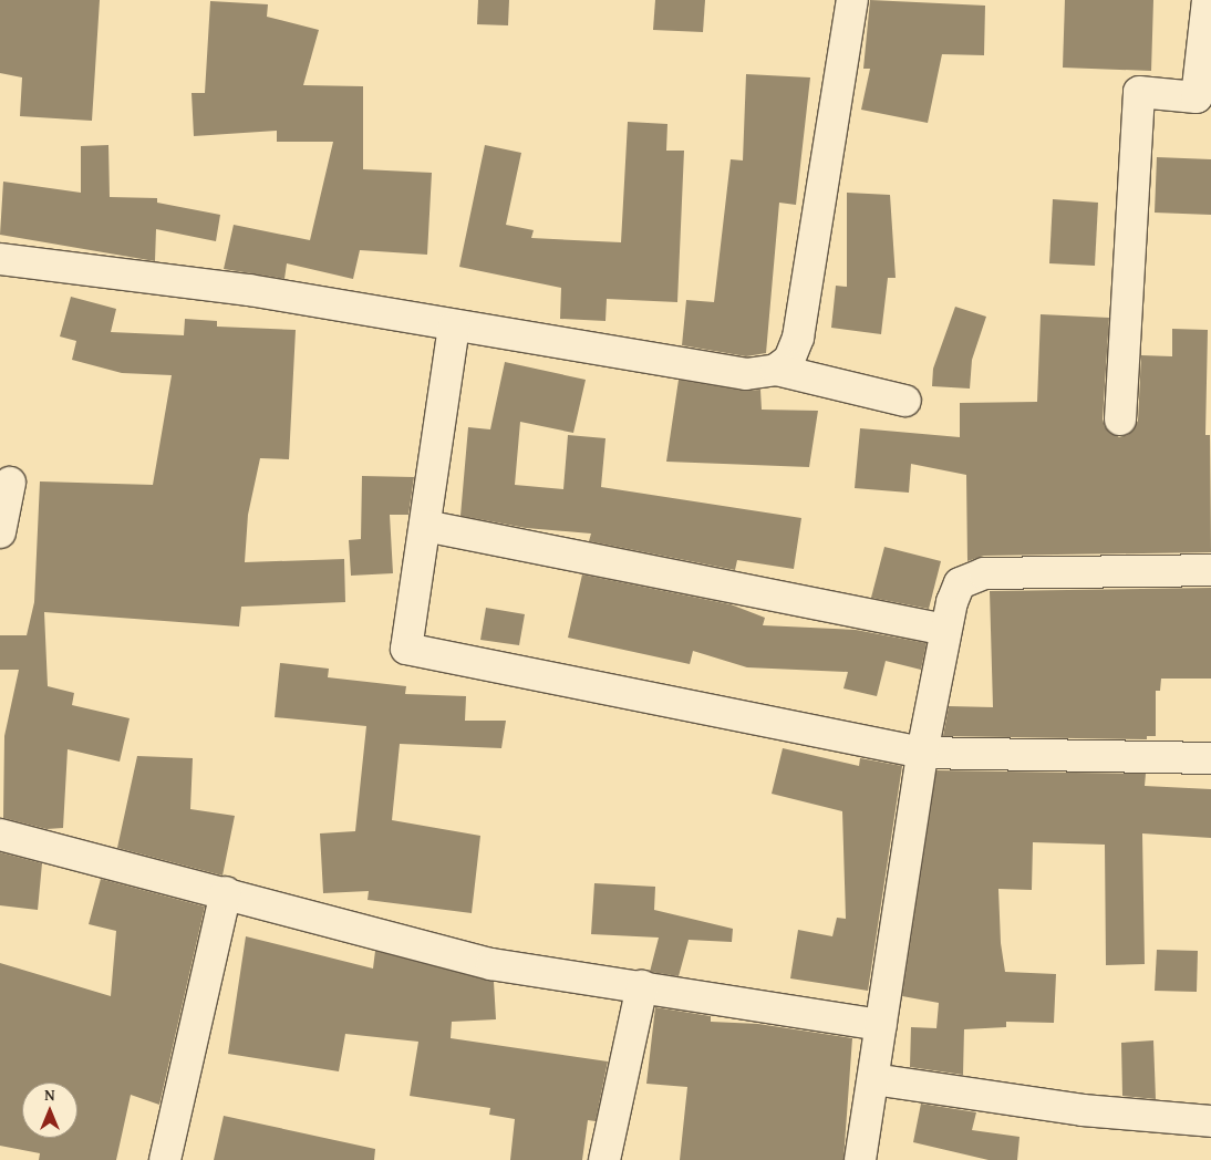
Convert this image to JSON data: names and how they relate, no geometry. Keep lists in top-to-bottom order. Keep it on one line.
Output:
{"north":"top"}
